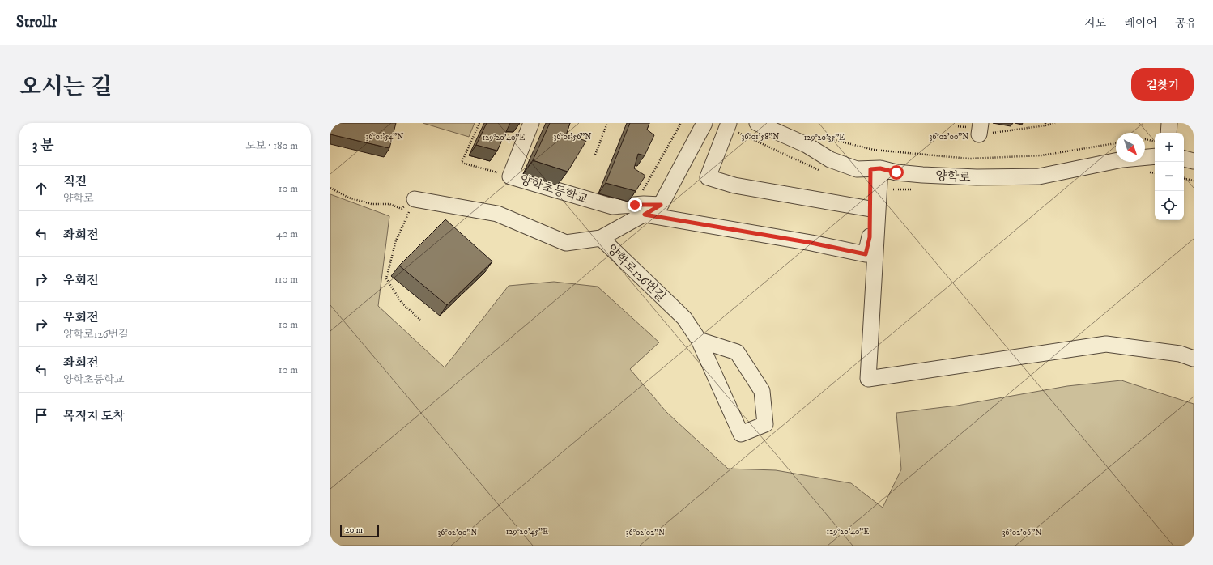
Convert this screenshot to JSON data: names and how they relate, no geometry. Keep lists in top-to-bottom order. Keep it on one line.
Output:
{"streets":{"street":["양학로","양학초등학교","양학로126번길"]},"crossings":[["양학초등학교","양학로126번길"]],"scale_bar":"20 m","north":"bottom right","page":{"header":"Strollr","nav":["지도","레이어","공유"],"title":"오시는 길","buttons":"길찾기","heading":["3 분","도보 · 180 m"],"map_buttons":["+","−"],"list":[["직진","양학로","10 m"],["좌회전","40 m"],["우회전","110 m"],["우회전","양학로126번길","10 m"],["좌회전","양학초등학교","10 m"],"목적지 도착"],"scale":"20 m"},"coordinates":["36°01'54\"N","36°01'56\"N","36°01'58\"N","36°02'00\"N","129°20'35\"E","129°20'40\"E","129°20'45\"E","36°02'02\"N","36°02'06\"N"]}
